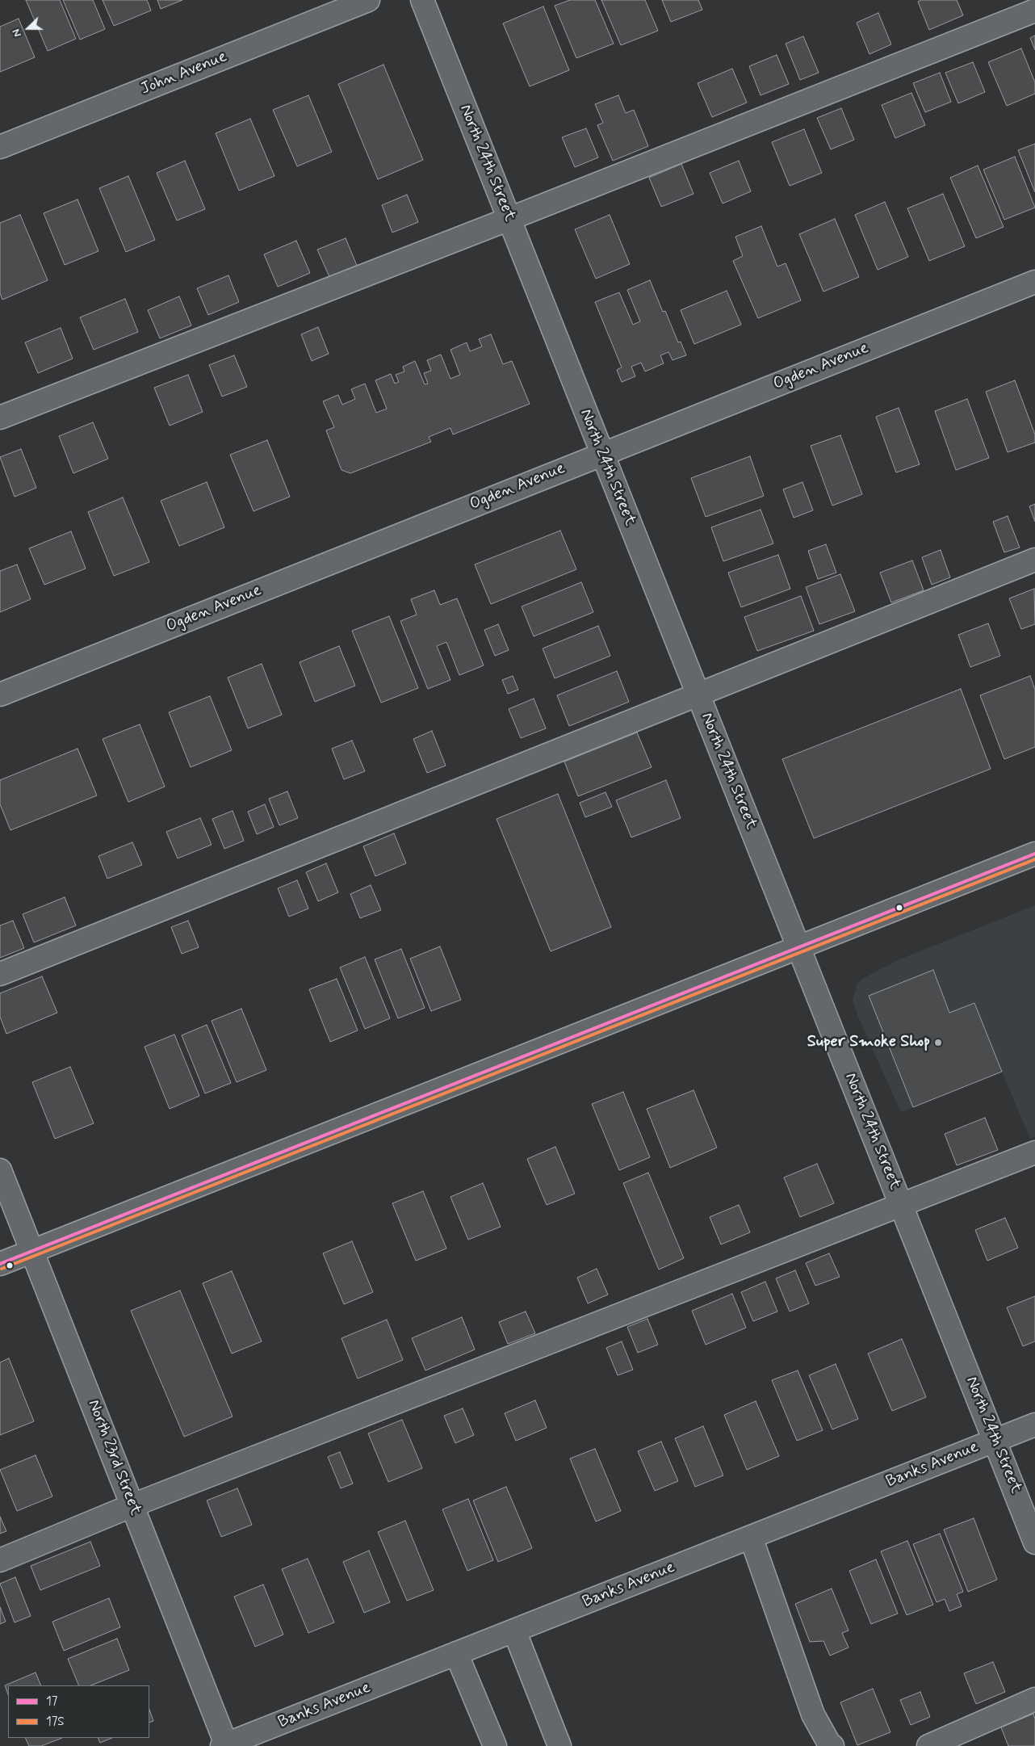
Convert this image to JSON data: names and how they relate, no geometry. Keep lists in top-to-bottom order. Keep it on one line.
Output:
{"streets":{"street":["John Avenue","North 24th Street","Ogden Avenue","North 23rd Street","Banks Avenue"]},"crossings":[["North 24th Street","Ogden Avenue"],["North 24th Street","Banks Avenue"],["North 23rd Street","Banks Avenue"]],"places":["Super Smoke Shop"],"lines":["transit line 17","transit line 17S"],"legend":["17","17S"],"north":"left"}
